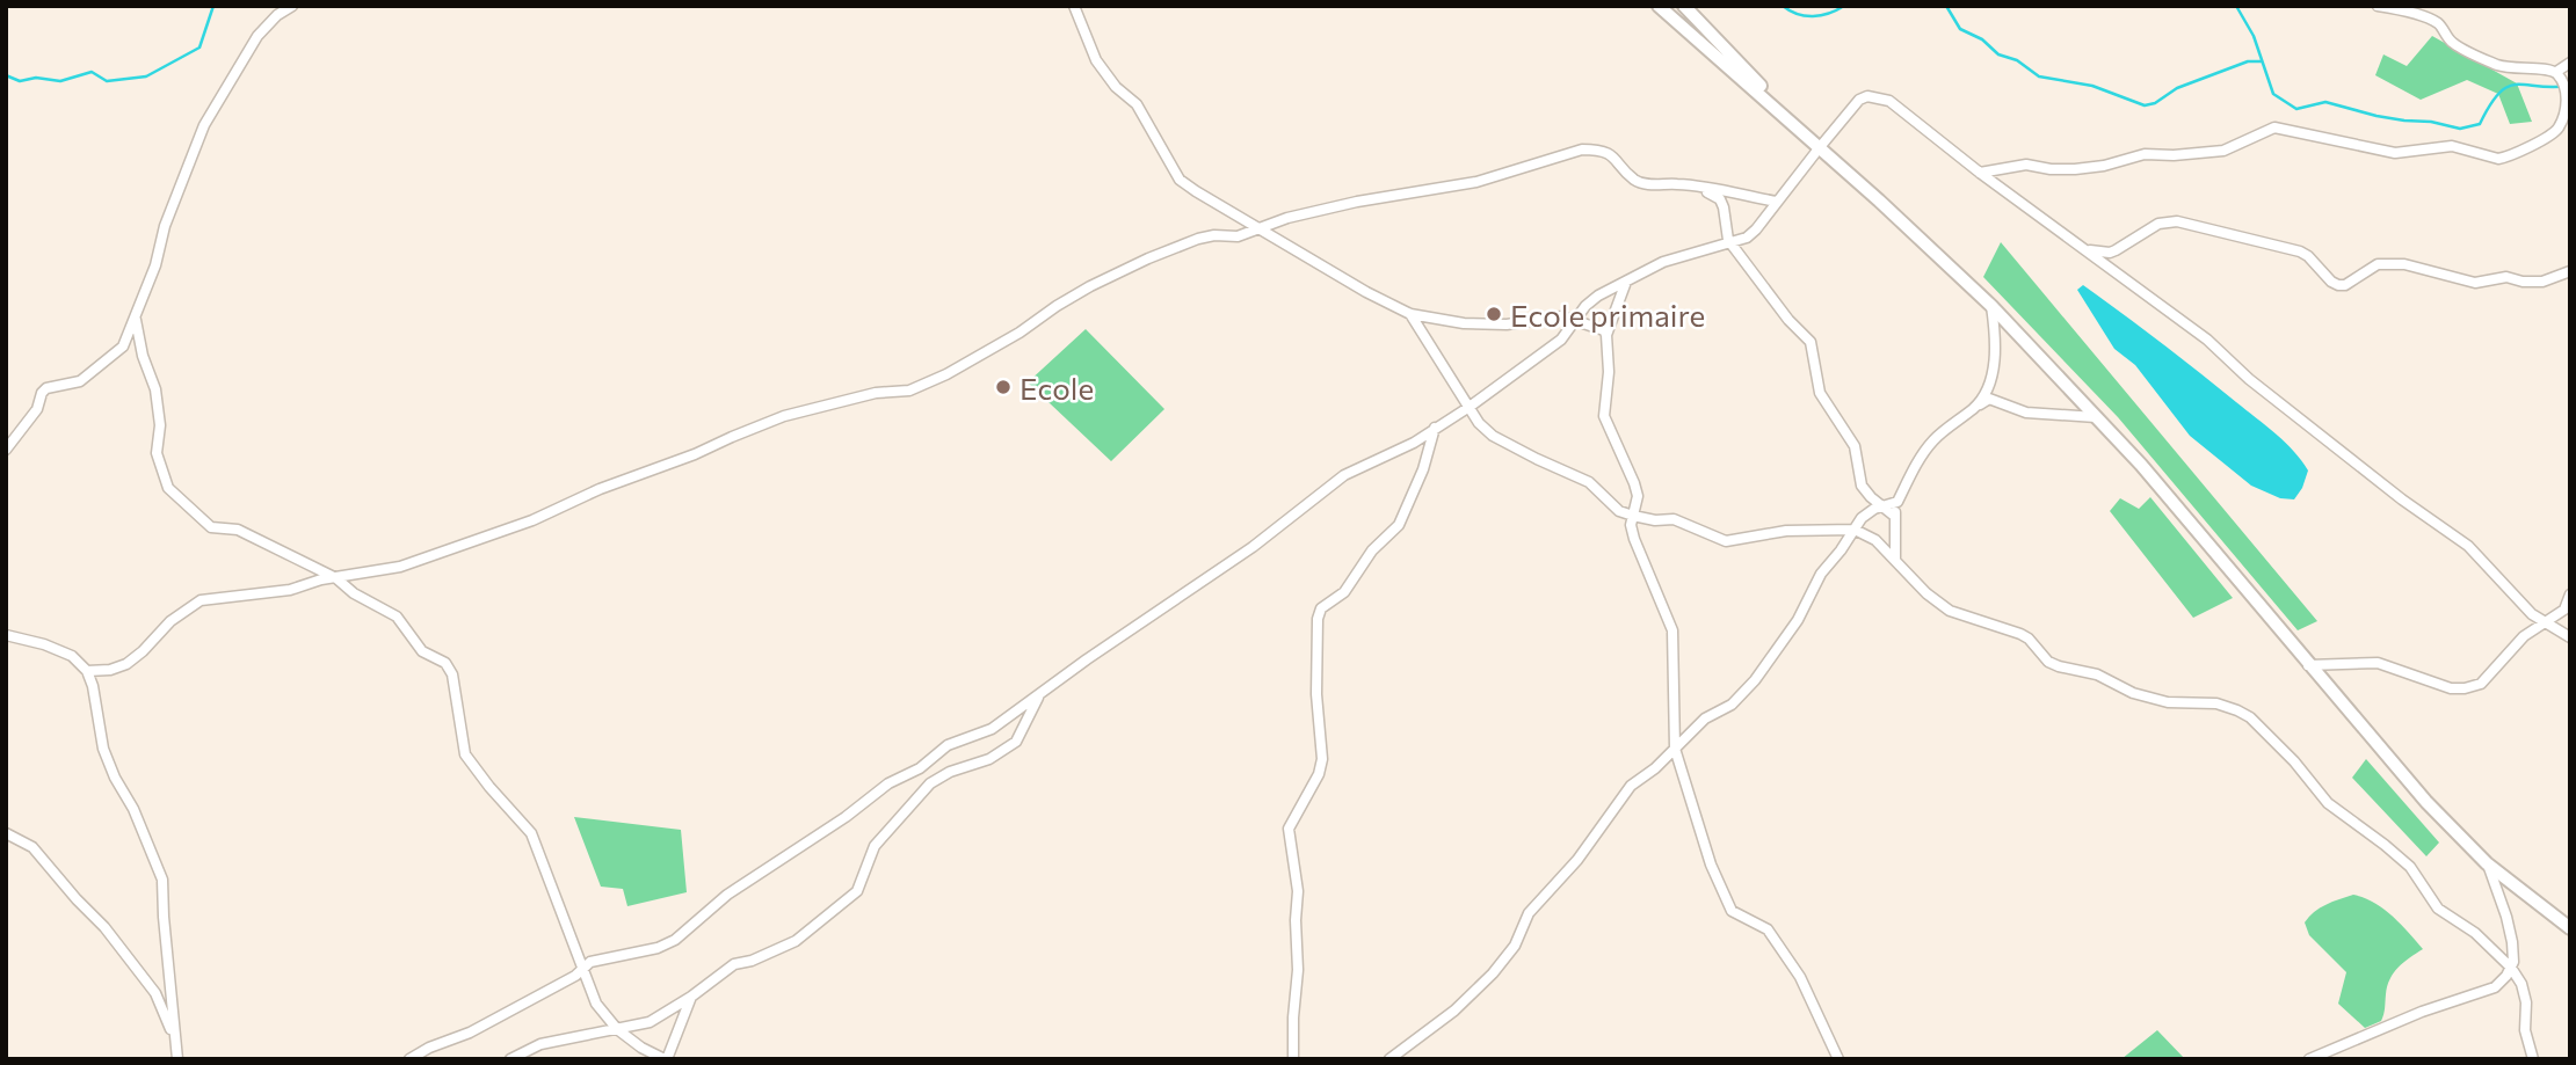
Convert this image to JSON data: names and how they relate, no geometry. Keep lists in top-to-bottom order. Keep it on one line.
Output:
{"places":["Ecole primaire","Ecole"]}
